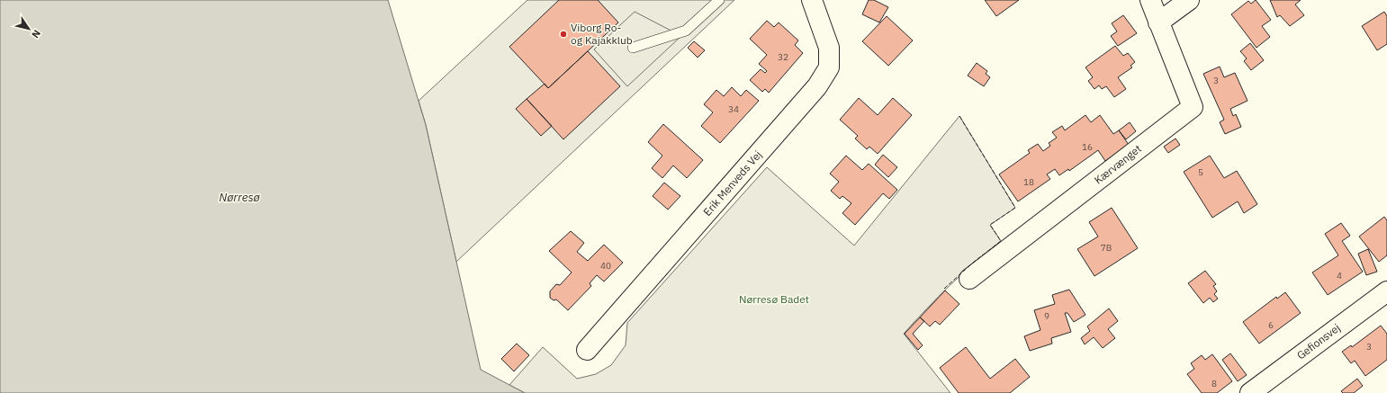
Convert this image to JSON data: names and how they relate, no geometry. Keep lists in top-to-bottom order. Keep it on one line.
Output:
{"streets":{"street":["Kærvænget","Erik Menveds Vej","Gefionsvej"]},"water":["Nørresø"],"parks":["Nørresø Badet"],"places":["Viborg Ro- og Kajakklub"],"house_numbers":["32","3","34","16","5","18","7B","40","4","9","6","3","8"],"north":"bottom right"}
